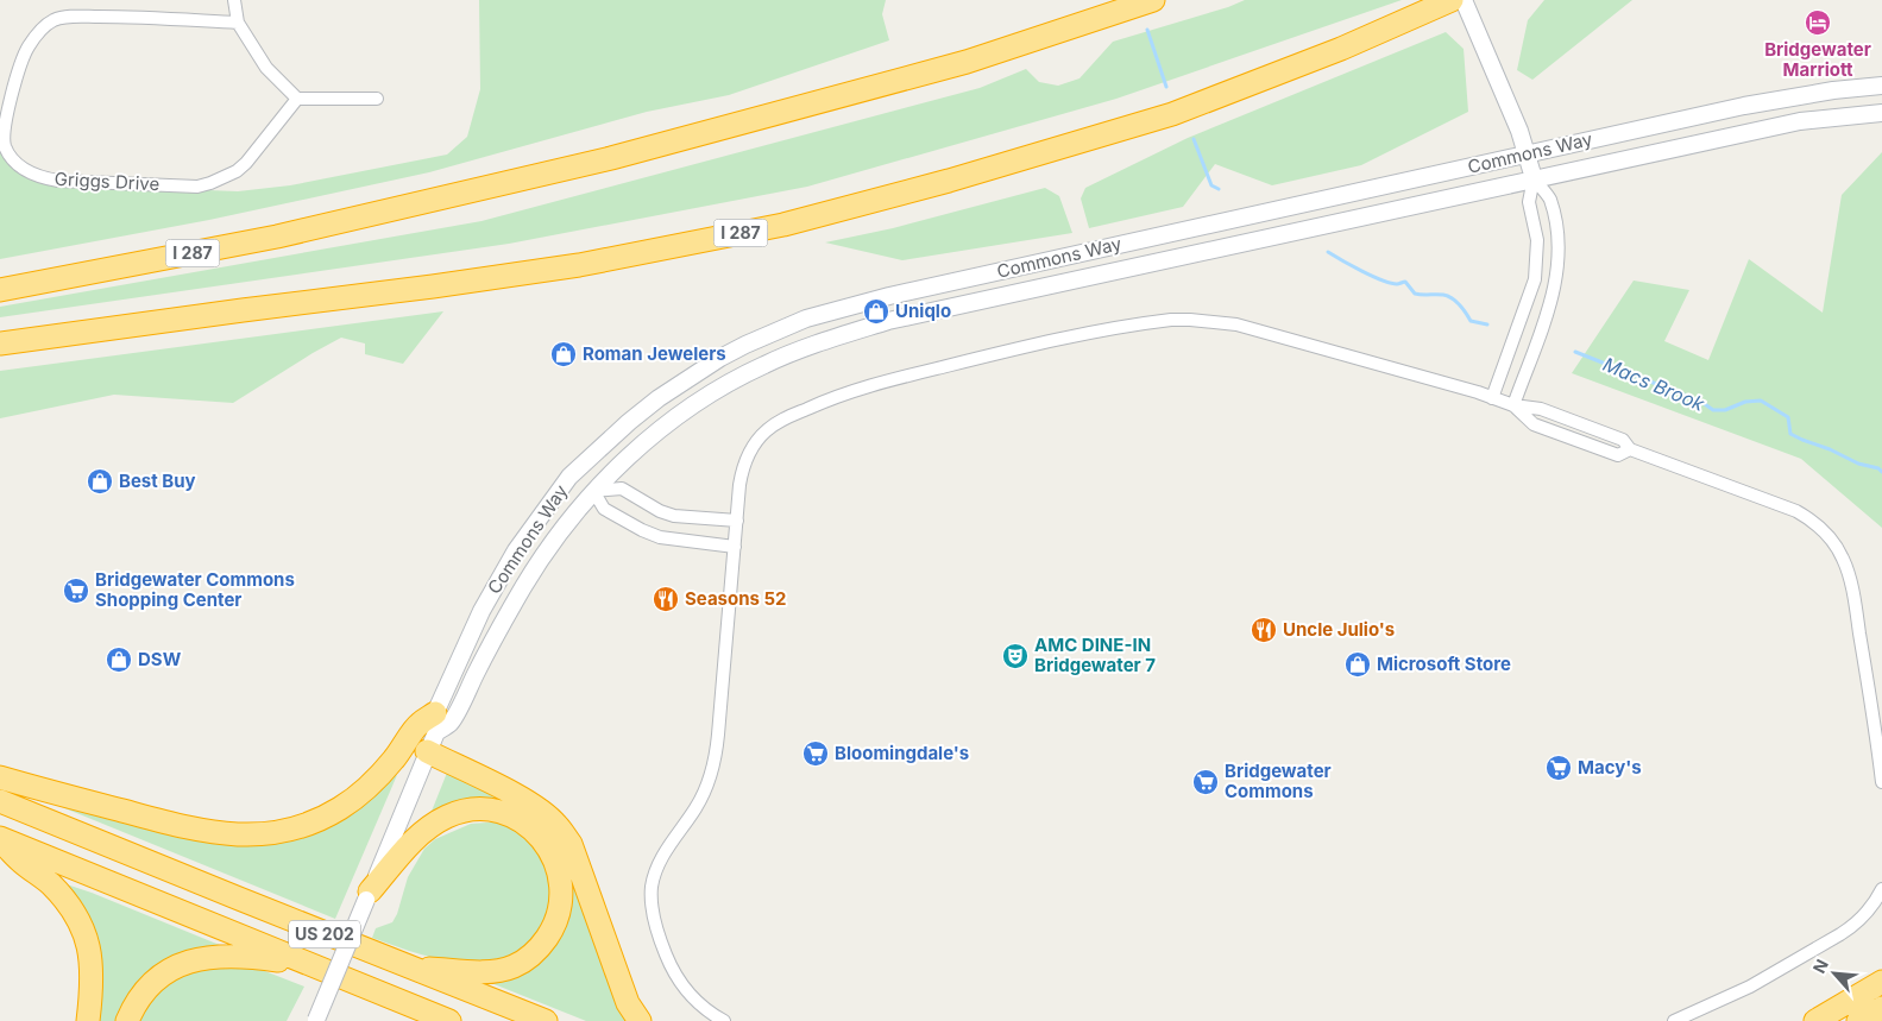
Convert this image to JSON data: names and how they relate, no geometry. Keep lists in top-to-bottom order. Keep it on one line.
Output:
{"streets":{"highway":["I 287","US 202"],"street":["Commons Way","Griggs Drive"]},"water":["Macs Brook"],"places":{"hotel":["Bridgewater Marriott"],"shop":["Uniqlo","Roman Jewelers","Best Buy","DSW","Microsoft Store"],"supermarket":["Bridgewater Commons Shopping Center","Bloomingdale's","Macy's","Bridgewater Commons"],"restaurant":["Seasons 52","Uncle Julio's"],"theatre":["AMC DINE-IN Bridgewater 7"]},"north":"top left"}
